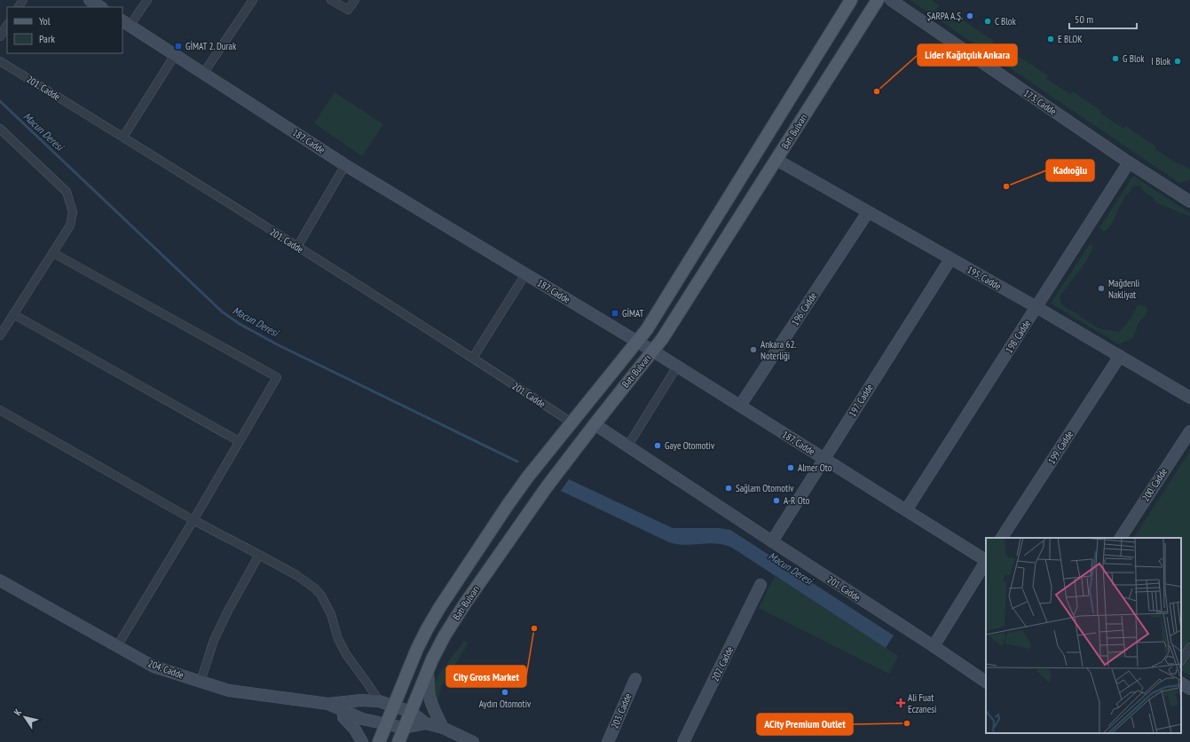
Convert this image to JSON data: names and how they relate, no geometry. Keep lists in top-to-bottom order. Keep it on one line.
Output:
{"streets":{"main road":["Batı Bulvarı"],"street":["201. Cadde","173. Cadde","187. Cadde","195. Cadde","196. Cadde","198. Cadde","197. Cadde","199. Cadde","200. Cadde","202. Cadde","204. Cadde","203. Cadde"]},"crossings":[["201. Cadde","Batı Bulvarı"],["201. Cadde","197. Cadde"],["173. Cadde","198. Cadde"],["Batı Bulvarı","187. Cadde"],["Batı Bulvarı","195. Cadde"],["Batı Bulvarı","204. Cadde"],["187. Cadde","196. Cadde"],["187. Cadde","198. Cadde"],["187. Cadde","197. Cadde"],["195. Cadde","196. Cadde"],["195. Cadde","198. Cadde"],["195. Cadde","197. Cadde"],["195. Cadde","199. Cadde"]],"water":["Macun Deresi"],"places":{"other":["ŞARPA A.Ş.","C Blok","E BLOK","G Blok","I Blok","Lider Kağıtçılık Ankara","Kadıoğlu","Mağdenli Nakliyat","Ankara 62. Noterliği","Gaye Otomotiv","Almer Oto","Sağlam Otomotiv","A-R Oto","City Gross Market","Aydın Otomotiv","ACity Premium Outlet"],"transit":["GİMAT 2. Durak","GİMAT"],"health":["Ali Fuat Eczanesi"]},"legend":["Yol","Park"],"scale_bar":"50 m","north":"top left"}
